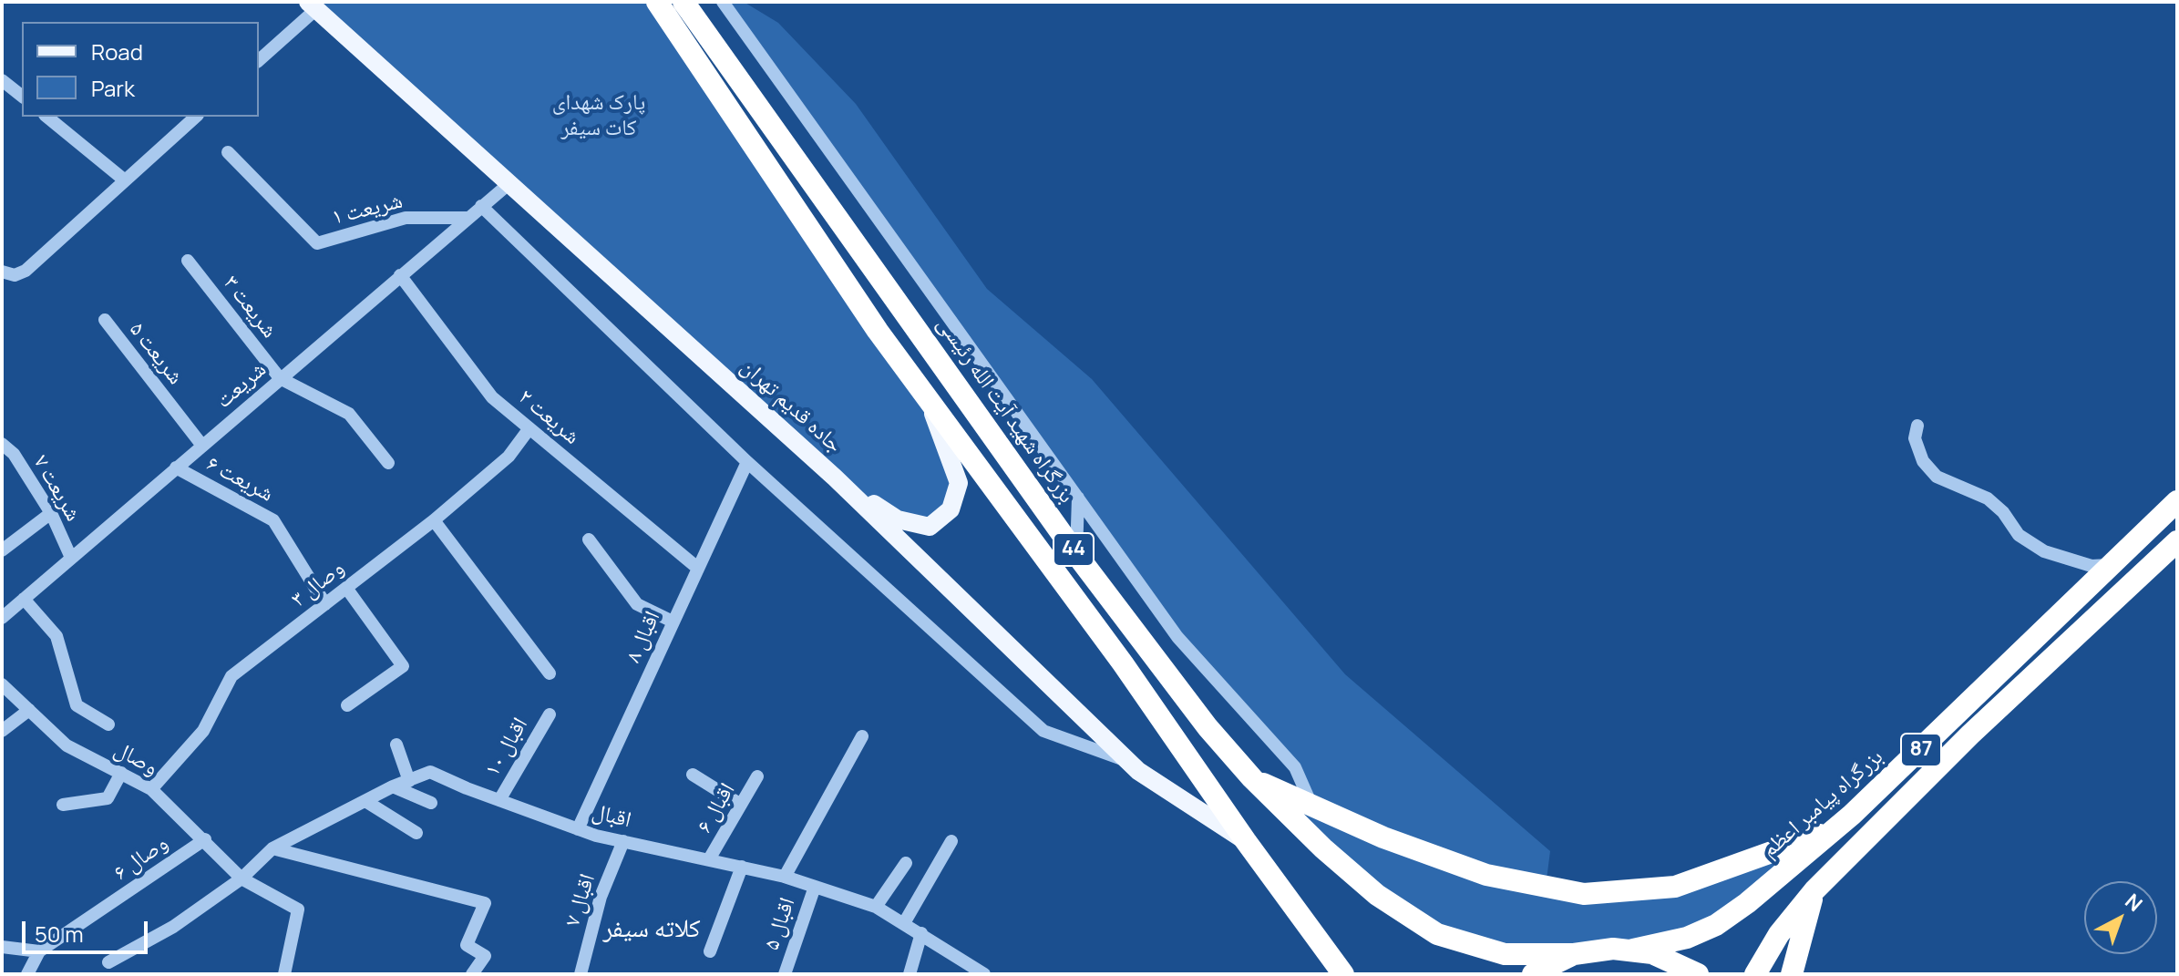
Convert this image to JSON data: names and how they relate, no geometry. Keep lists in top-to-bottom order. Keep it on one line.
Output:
{"streets":{"highway":["بزرگراه شهید آیت الله رئیسی","44","87","بزرگراه پیامبر اعظم"],"main road":["جاده قدیم تهران"],"street":["شریعت ۱","شریعت ۳","شریعت ۵","شریعت","شریعت ۲","شریعت ۶","شریعت ۷","وصال ۳","اقبال ۸","اقبال ۱۰","وصال","اقبال ۶","اقبال","وصال ۶","اقبال ۷","اقبال ۵"]},"crossings":[["شریعت ۱","شریعت"],["شریعت ۳","شریعت"],["شریعت ۵","شریعت"],["شریعت","جاده قدیم تهران"],["شریعت","شریعت ۲"],["شریعت","شریعت ۶"],["شریعت","شریعت ۷"],["جاده قدیم تهران","44"],["بزرگراه شهید آیت الله رئیسی","44"],["شریعت ۲","وصال ۳"],["شریعت ۲","اقبال ۸"],["شریعت ۶","وصال ۳"],["44","بزرگراه پیامبر اعظم"],["وصال ۳","وصال"],["اقبال ۸","اقبال"],["اقبال ۱۰","اقبال"],["وصال","اقبال"],["وصال","وصال ۶"],["اقبال ۶","اقبال"],["اقبال","اقبال ۷"],["اقبال","اقبال ۵"]],"districts":["کلاته سیفر"],"parks":["پارک شهدای کات سیفر"],"legend":["Road","Park"],"scale_bar":"50 m","north":"top right"}
